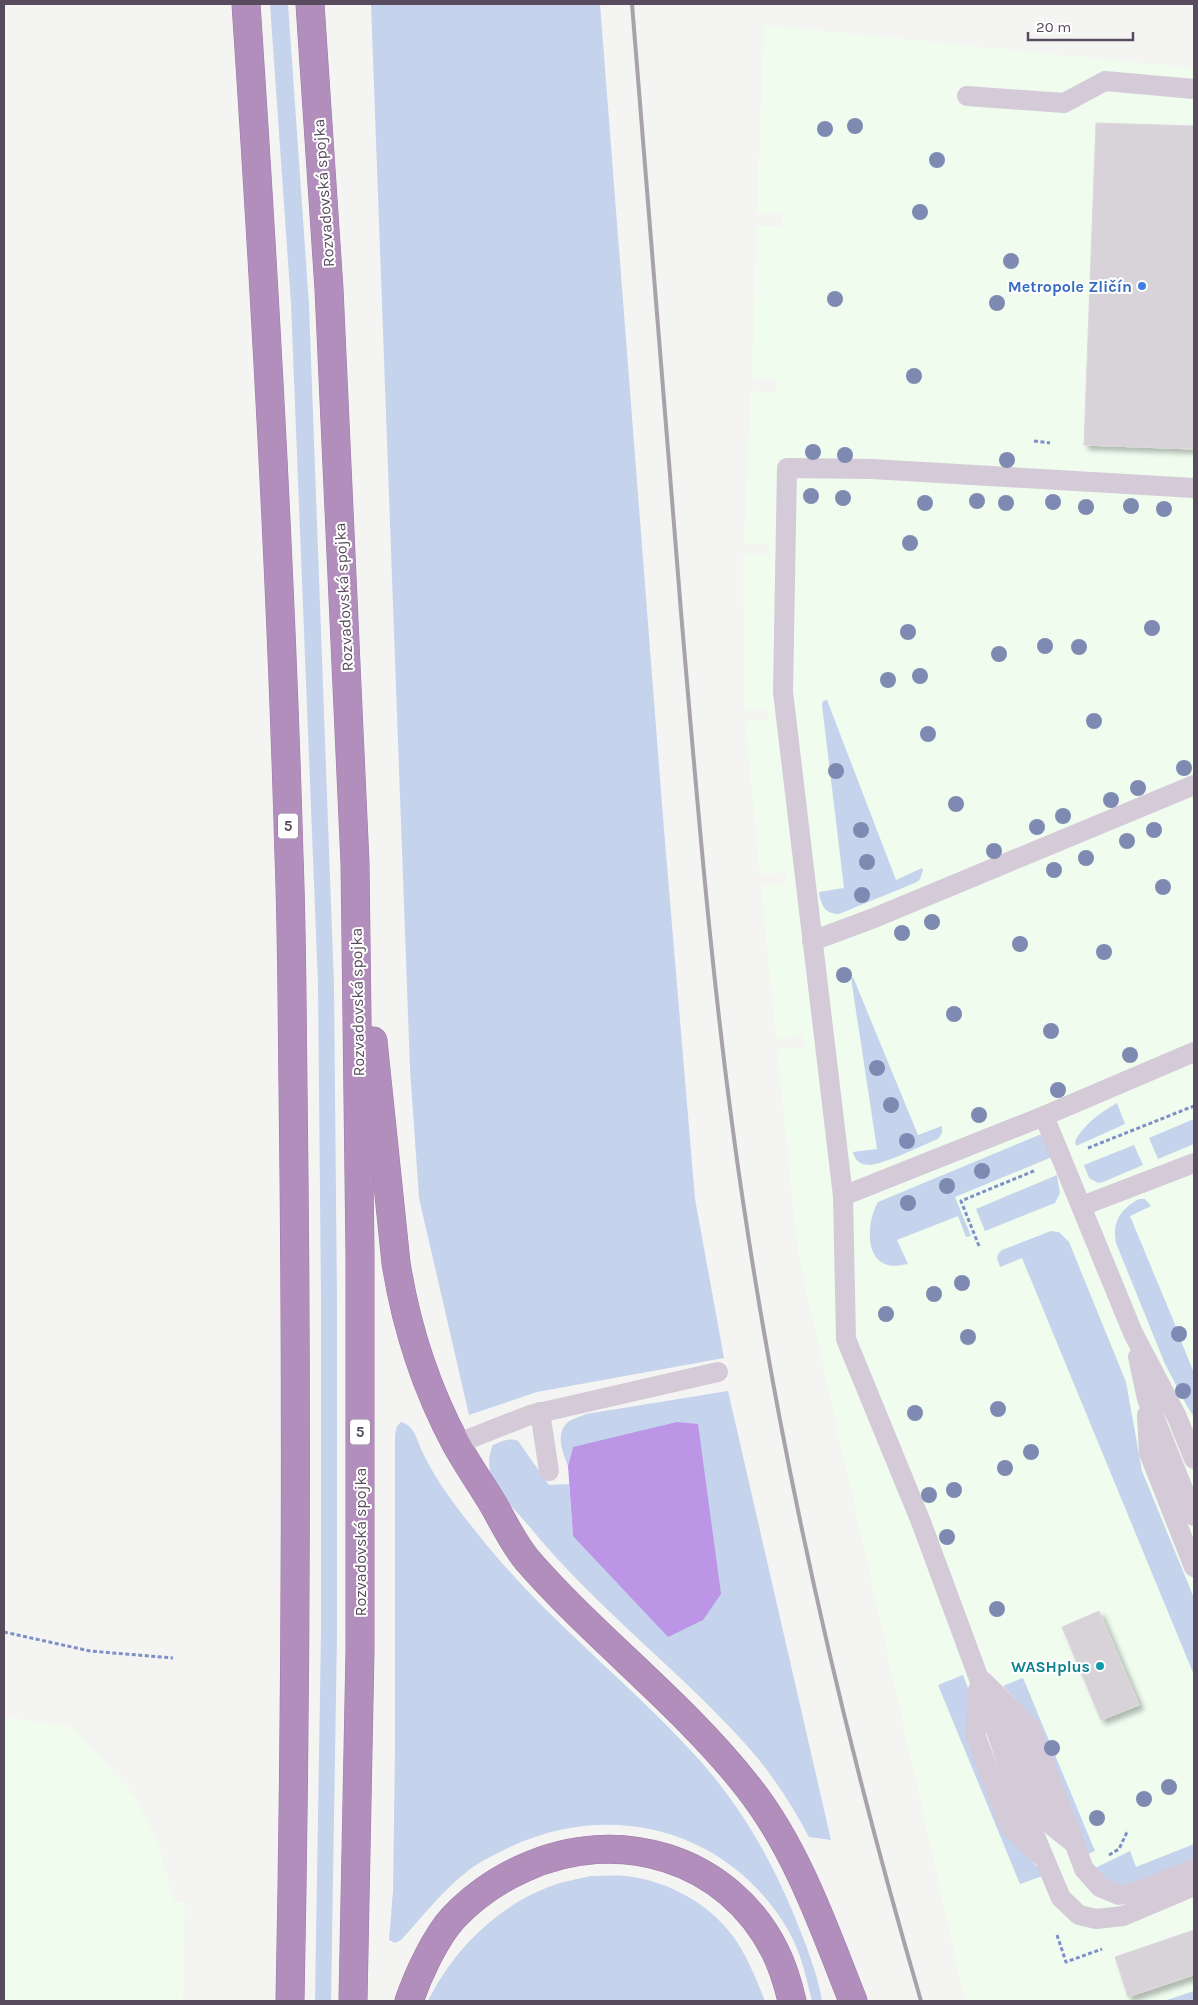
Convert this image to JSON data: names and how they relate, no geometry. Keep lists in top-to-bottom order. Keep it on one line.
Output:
{"streets":{"highway":["Rozvadovská spojka","5"]},"places":["Metropole Zličín","WASHplus"],"scale_bar":"20 m"}
